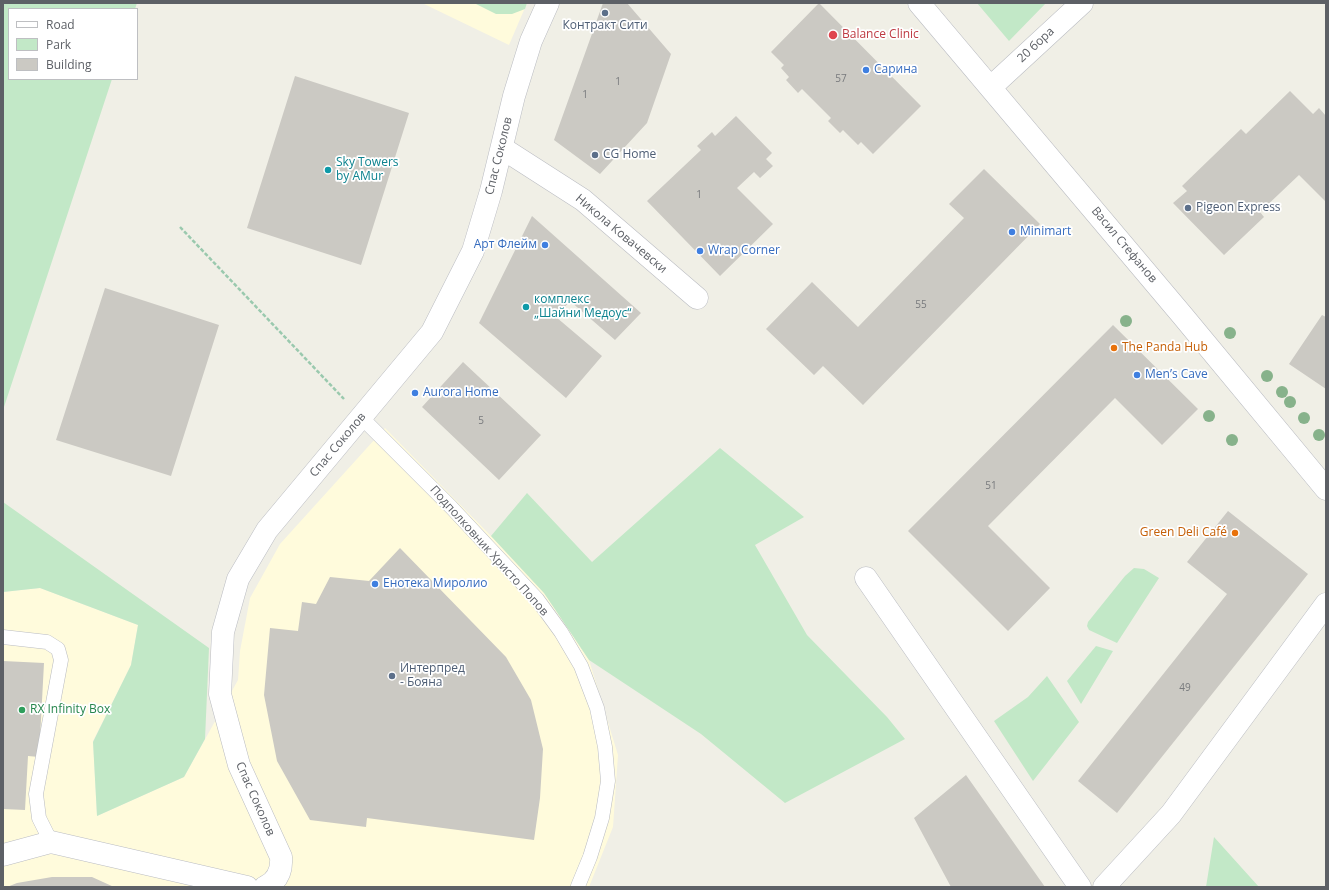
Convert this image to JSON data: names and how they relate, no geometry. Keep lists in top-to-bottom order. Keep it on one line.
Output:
{"streets":{"street":["20 бора","Спас Соколов","Никола Ковачевски","Васил Стефанов"],"lane":["Подполковник Христо Попов"]},"crossings":[["20 бора","Васил Стефанов"],["Спас Соколов","Никола Ковачевски"],["Спас Соколов","Подполковник Христо Попов"]],"places":["Контракт Сити","Balance Clinic","Сарина","CG Home","Sky Towers by AMur","Pigeon Express","Minimart","Арт Флейм","Wrap Corner","комплекс „Шайни Медоус“","The Panda Hub","Men’s Cave","Aurora Home","Green Deli Café","Енотека Миролио","Интерпред - Бояна","RX Infinity Box"],"house_numbers":["57","1","1","1","55","5","51","49"],"legend":["Road","Park","Building"]}
